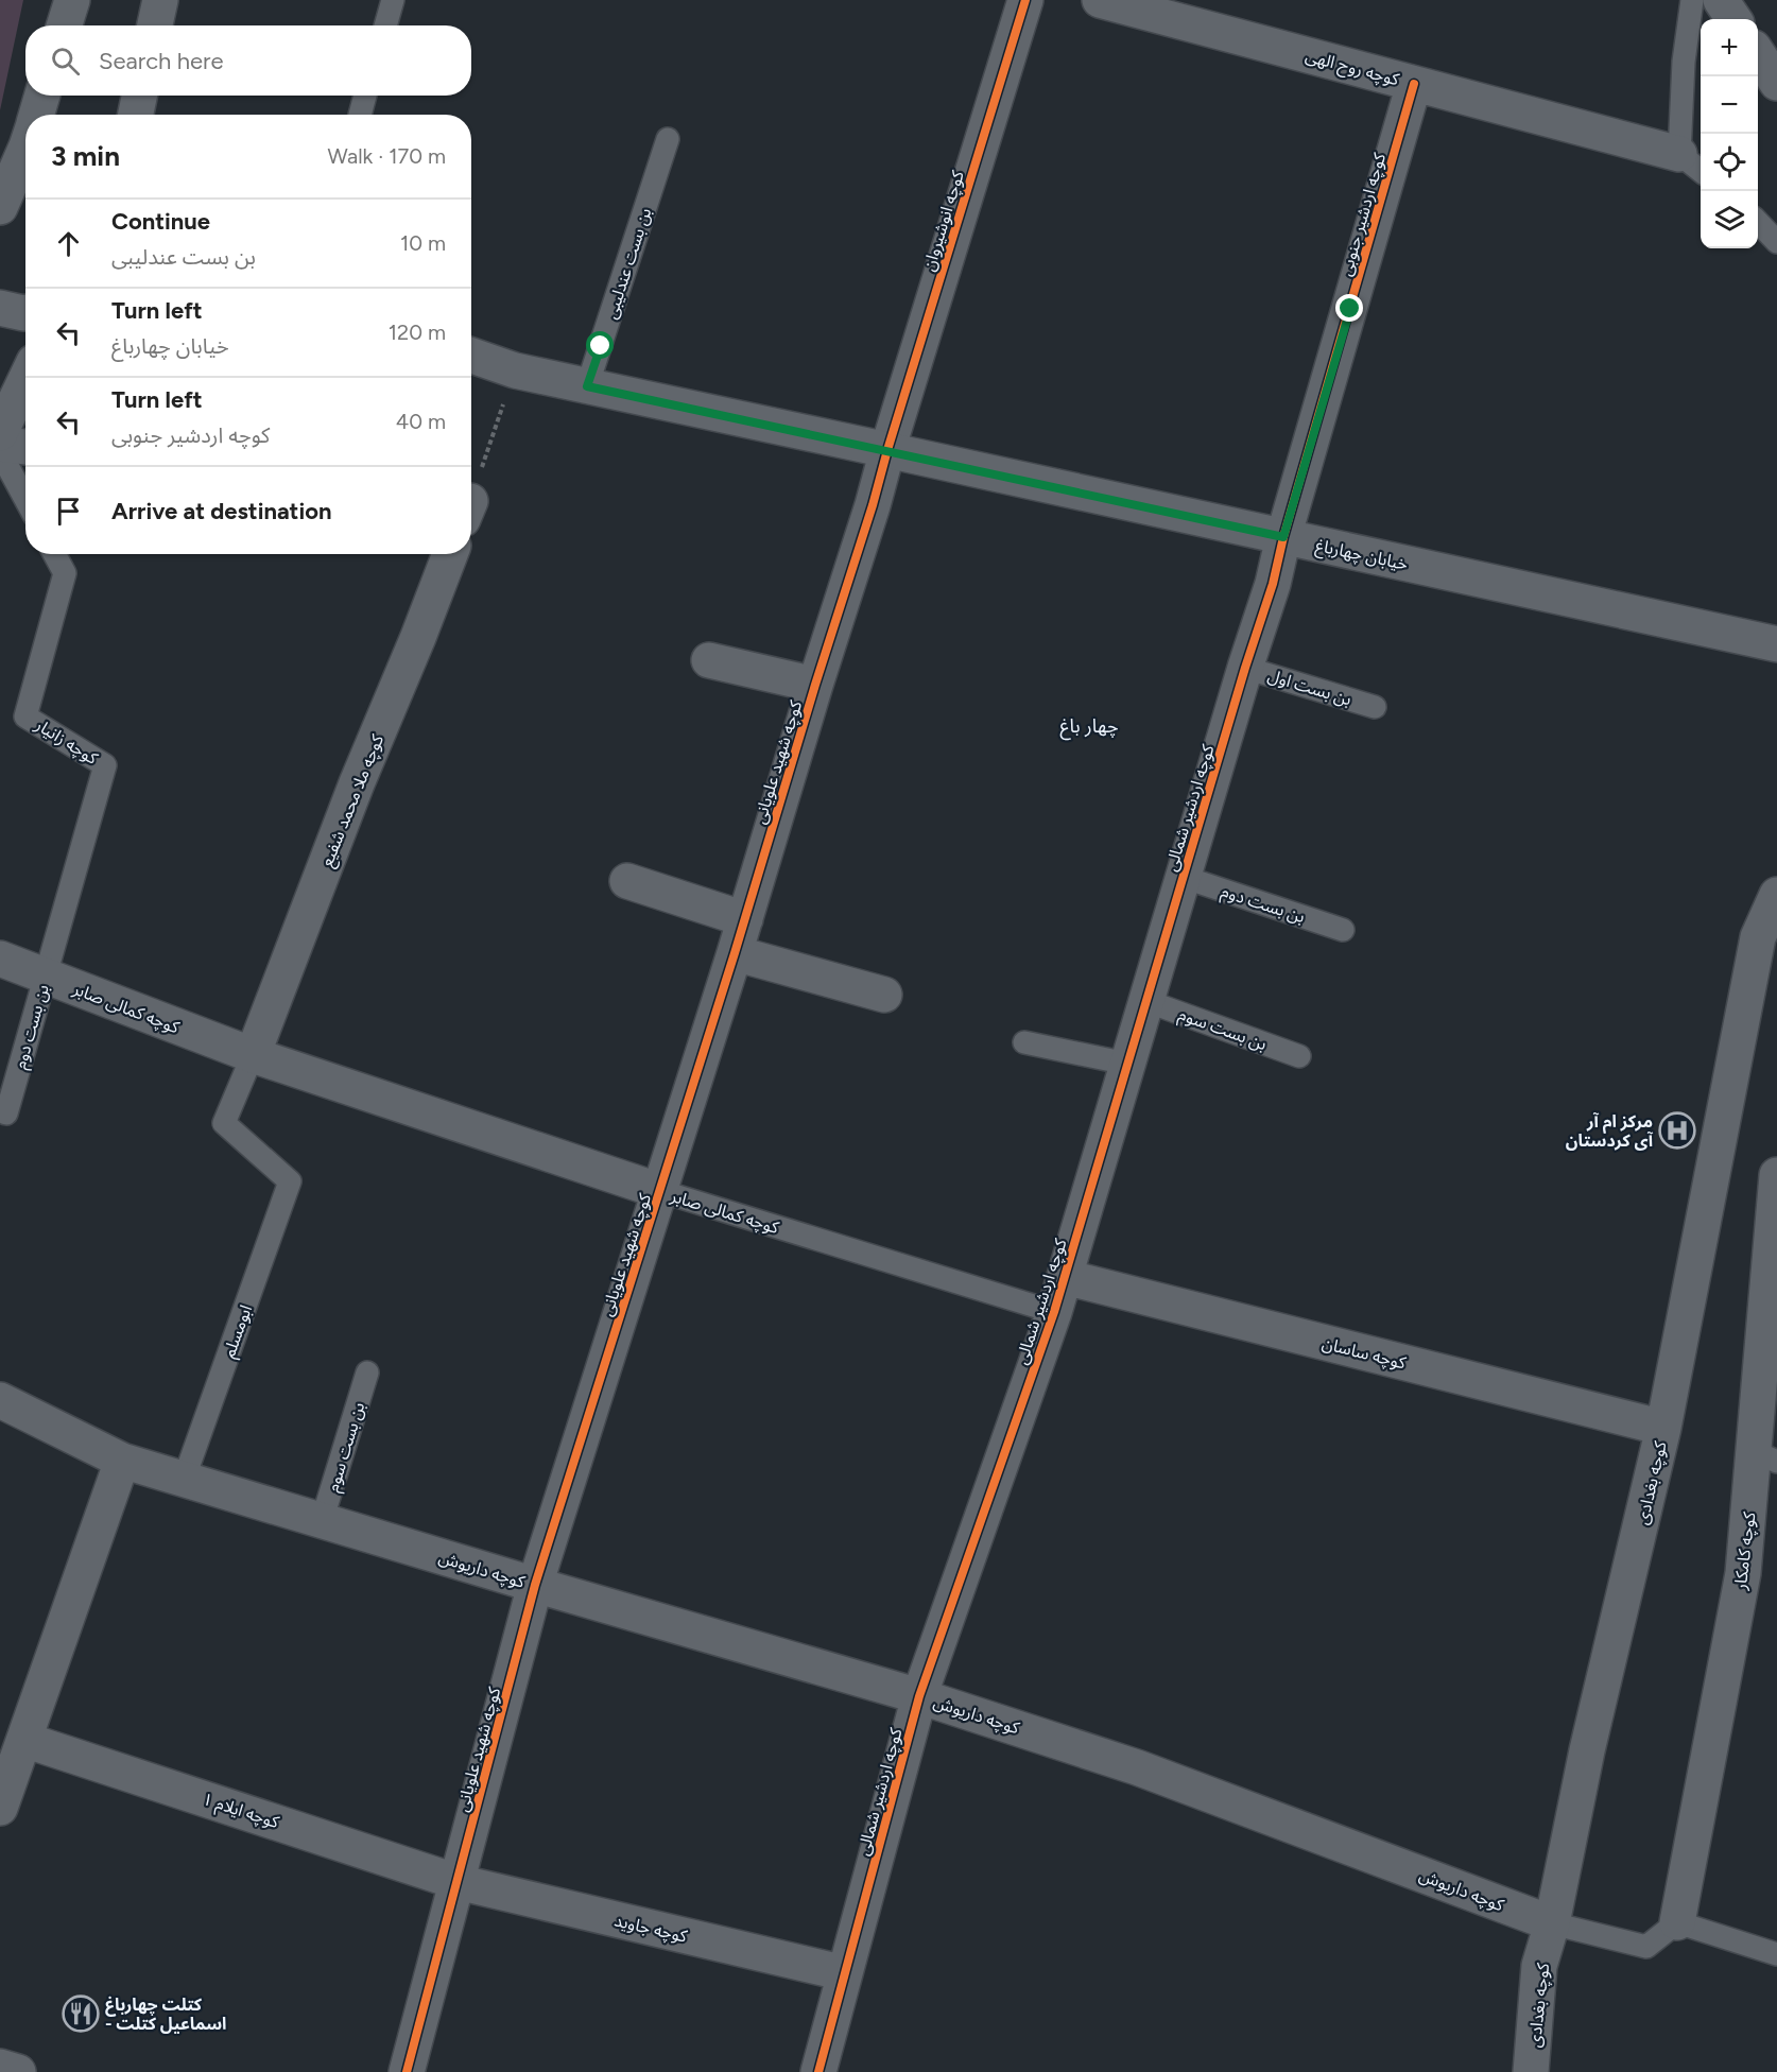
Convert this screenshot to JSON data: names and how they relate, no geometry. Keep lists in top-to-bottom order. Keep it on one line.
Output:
{"streets":{"street":["کوچه روح الهی","کوچه اردشیر جنوبی","کوچه انوشیروان","خیابان چهارباغ","کوچه شهید علویانی","کوچه ملا محمد شفیع","کوچه اردشیر شمالی","کوچه کمالی صابر","کوچه ساسان","کوچه بغدادی","کوچه کامکار","کوچه داریوش","کوچه ایلام ۱","کوچه جاوید"],"lane":["بن بست عندلیبی","بن بست اول","کوچه زانیار","بن بست دوم","بن بست سوم","ابومسلم"]},"crossings":[["کوچه روح الهی","کوچه اردشیر جنوبی"],["کوچه اردشیر جنوبی","خیابان چهارباغ"],["کوچه اردشیر جنوبی","کوچه اردشیر شمالی"],["کوچه انوشیروان","خیابان چهارباغ"],["کوچه انوشیروان","کوچه شهید علویانی"],["بن بست عندلیبی","خیابان چهارباغ"],["خیابان چهارباغ","کوچه شهید علویانی"],["خیابان چهارباغ","کوچه اردشیر شمالی"],["بن بست اول","کوچه اردشیر شمالی"],["کوچه زانیار","بن بست دوم"],["کوچه زانیار","کوچه کمالی صابر"],["کوچه شهید علویانی","کوچه کمالی صابر"],["کوچه شهید علویانی","کوچه داریوش"],["کوچه شهید علویانی","کوچه ایلام ۱"],["کوچه شهید علویانی","کوچه جاوید"],["کوچه ملا محمد شفیع","کوچه کمالی صابر"],["کوچه ملا محمد شفیع","ابومسلم"],["کوچه اردشیر شمالی","بن بست دوم"],["کوچه اردشیر شمالی","کوچه کمالی صابر"],["کوچه اردشیر شمالی","بن بست سوم"],["کوچه اردشیر شمالی","کوچه ساسان"],["کوچه اردشیر شمالی","کوچه داریوش"],["کوچه اردشیر شمالی","کوچه جاوید"],["بن بست دوم","کوچه کمالی صابر"],["کوچه کمالی صابر","ابومسلم"],["بن بست سوم","کوچه داریوش"],["ابومسلم","کوچه داریوش"],["کوچه ساسان","کوچه بغدادی"],["کوچه بغدادی","کوچه داریوش"],["کوچه کامکار","کوچه داریوش"],["کوچه ایلام ۱","کوچه جاوید"]],"districts":["چهار باغ"],"places":{"hospital":["مرکز ام آر آی کردستان"],"restaurant":["کتلت چهارباغ - اسماعیل کتلت"]},"page":{"map_buttons":["+","−"],"search":"Search here","heading":["3 min","Walk · 170 m"],"list":[["Continue","بن بست عندلیبی","10 m"],["Turn left","خیابان چهارباغ","120 m"],["Turn left","کوچه اردشیر جنوبی","40 m"],"Arrive at destination"]}}
